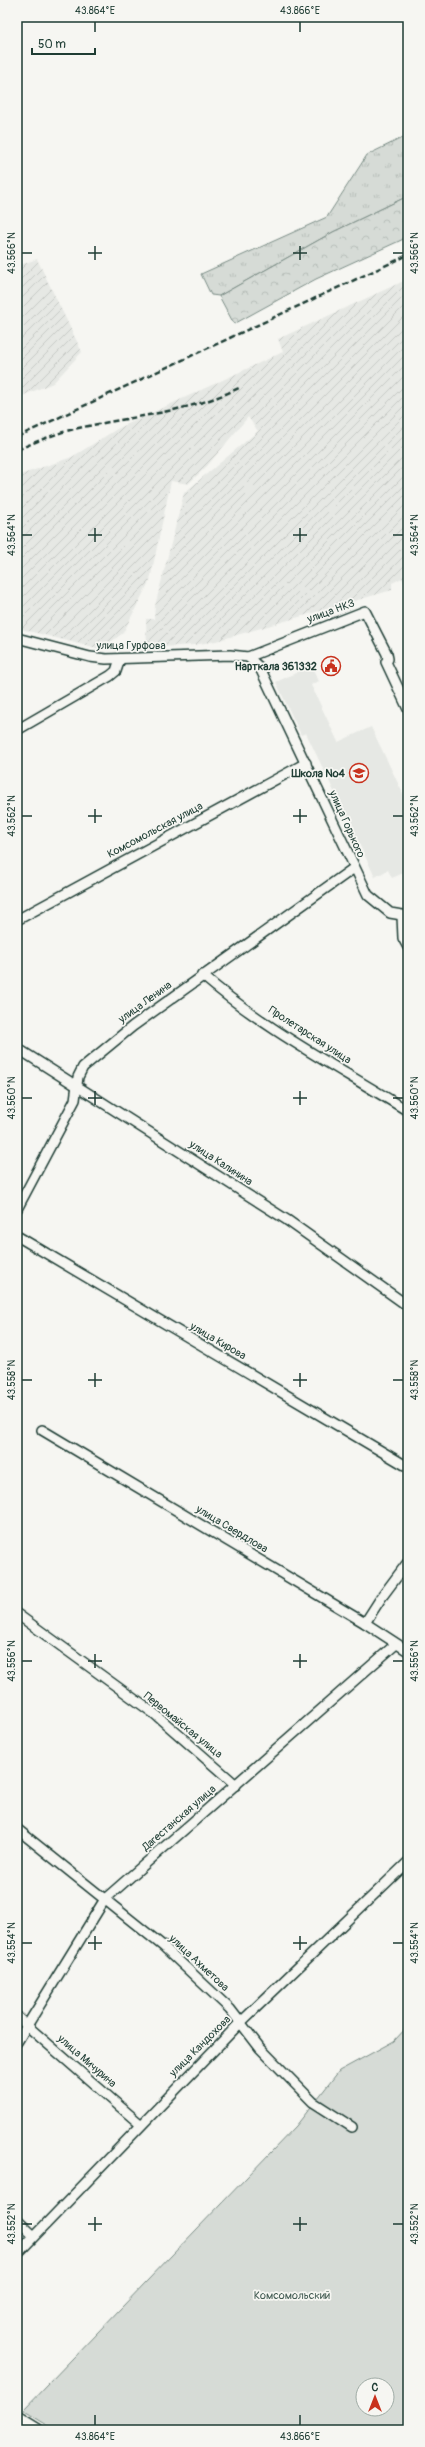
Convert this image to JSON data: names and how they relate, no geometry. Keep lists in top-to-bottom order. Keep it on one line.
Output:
{"streets":{"street":["улица НКЗ","улица Гурфова","улица Горького","Комсомольская улица","улица Ленина","Пролетарская улица","улица Калинина","улица Кирова","улица Свердлова","Первомайская улица","Дагестанская улица","улица Ахметова","улица Кандохова","улица Мичурина"]},"crossings":[["улица НКЗ","улица Гурфова"],["улица НКЗ","улица Горького"],["улица Гурфова","улица Горького"],["улица Горького","Комсомольская улица"],["улица Горького","улица Ленина"],["улица Ленина","Пролетарская улица"],["улица Ленина","улица Калинина"],["улица Свердлова","Дагестанская улица"],["Первомайская улица","Дагестанская улица"],["Дагестанская улица","улица Ахметова"],["Дагестанская улица","улица Мичурина"],["улица Ахметова","улица Кандохова"],["улица Кандохова","улица Мичурина"]],"parks":["Комсомольский"],"places":{"public building":["Нарткала 361332"],"school or university":["Школа №4"]},"scale_bar":"50 m","north":"top","coordinates":["43.864°E","43.866°E","43.566°N","43.564°N","43.562°N","43.560°N","43.558°N","43.556°N","43.554°N","43.552°N"]}
